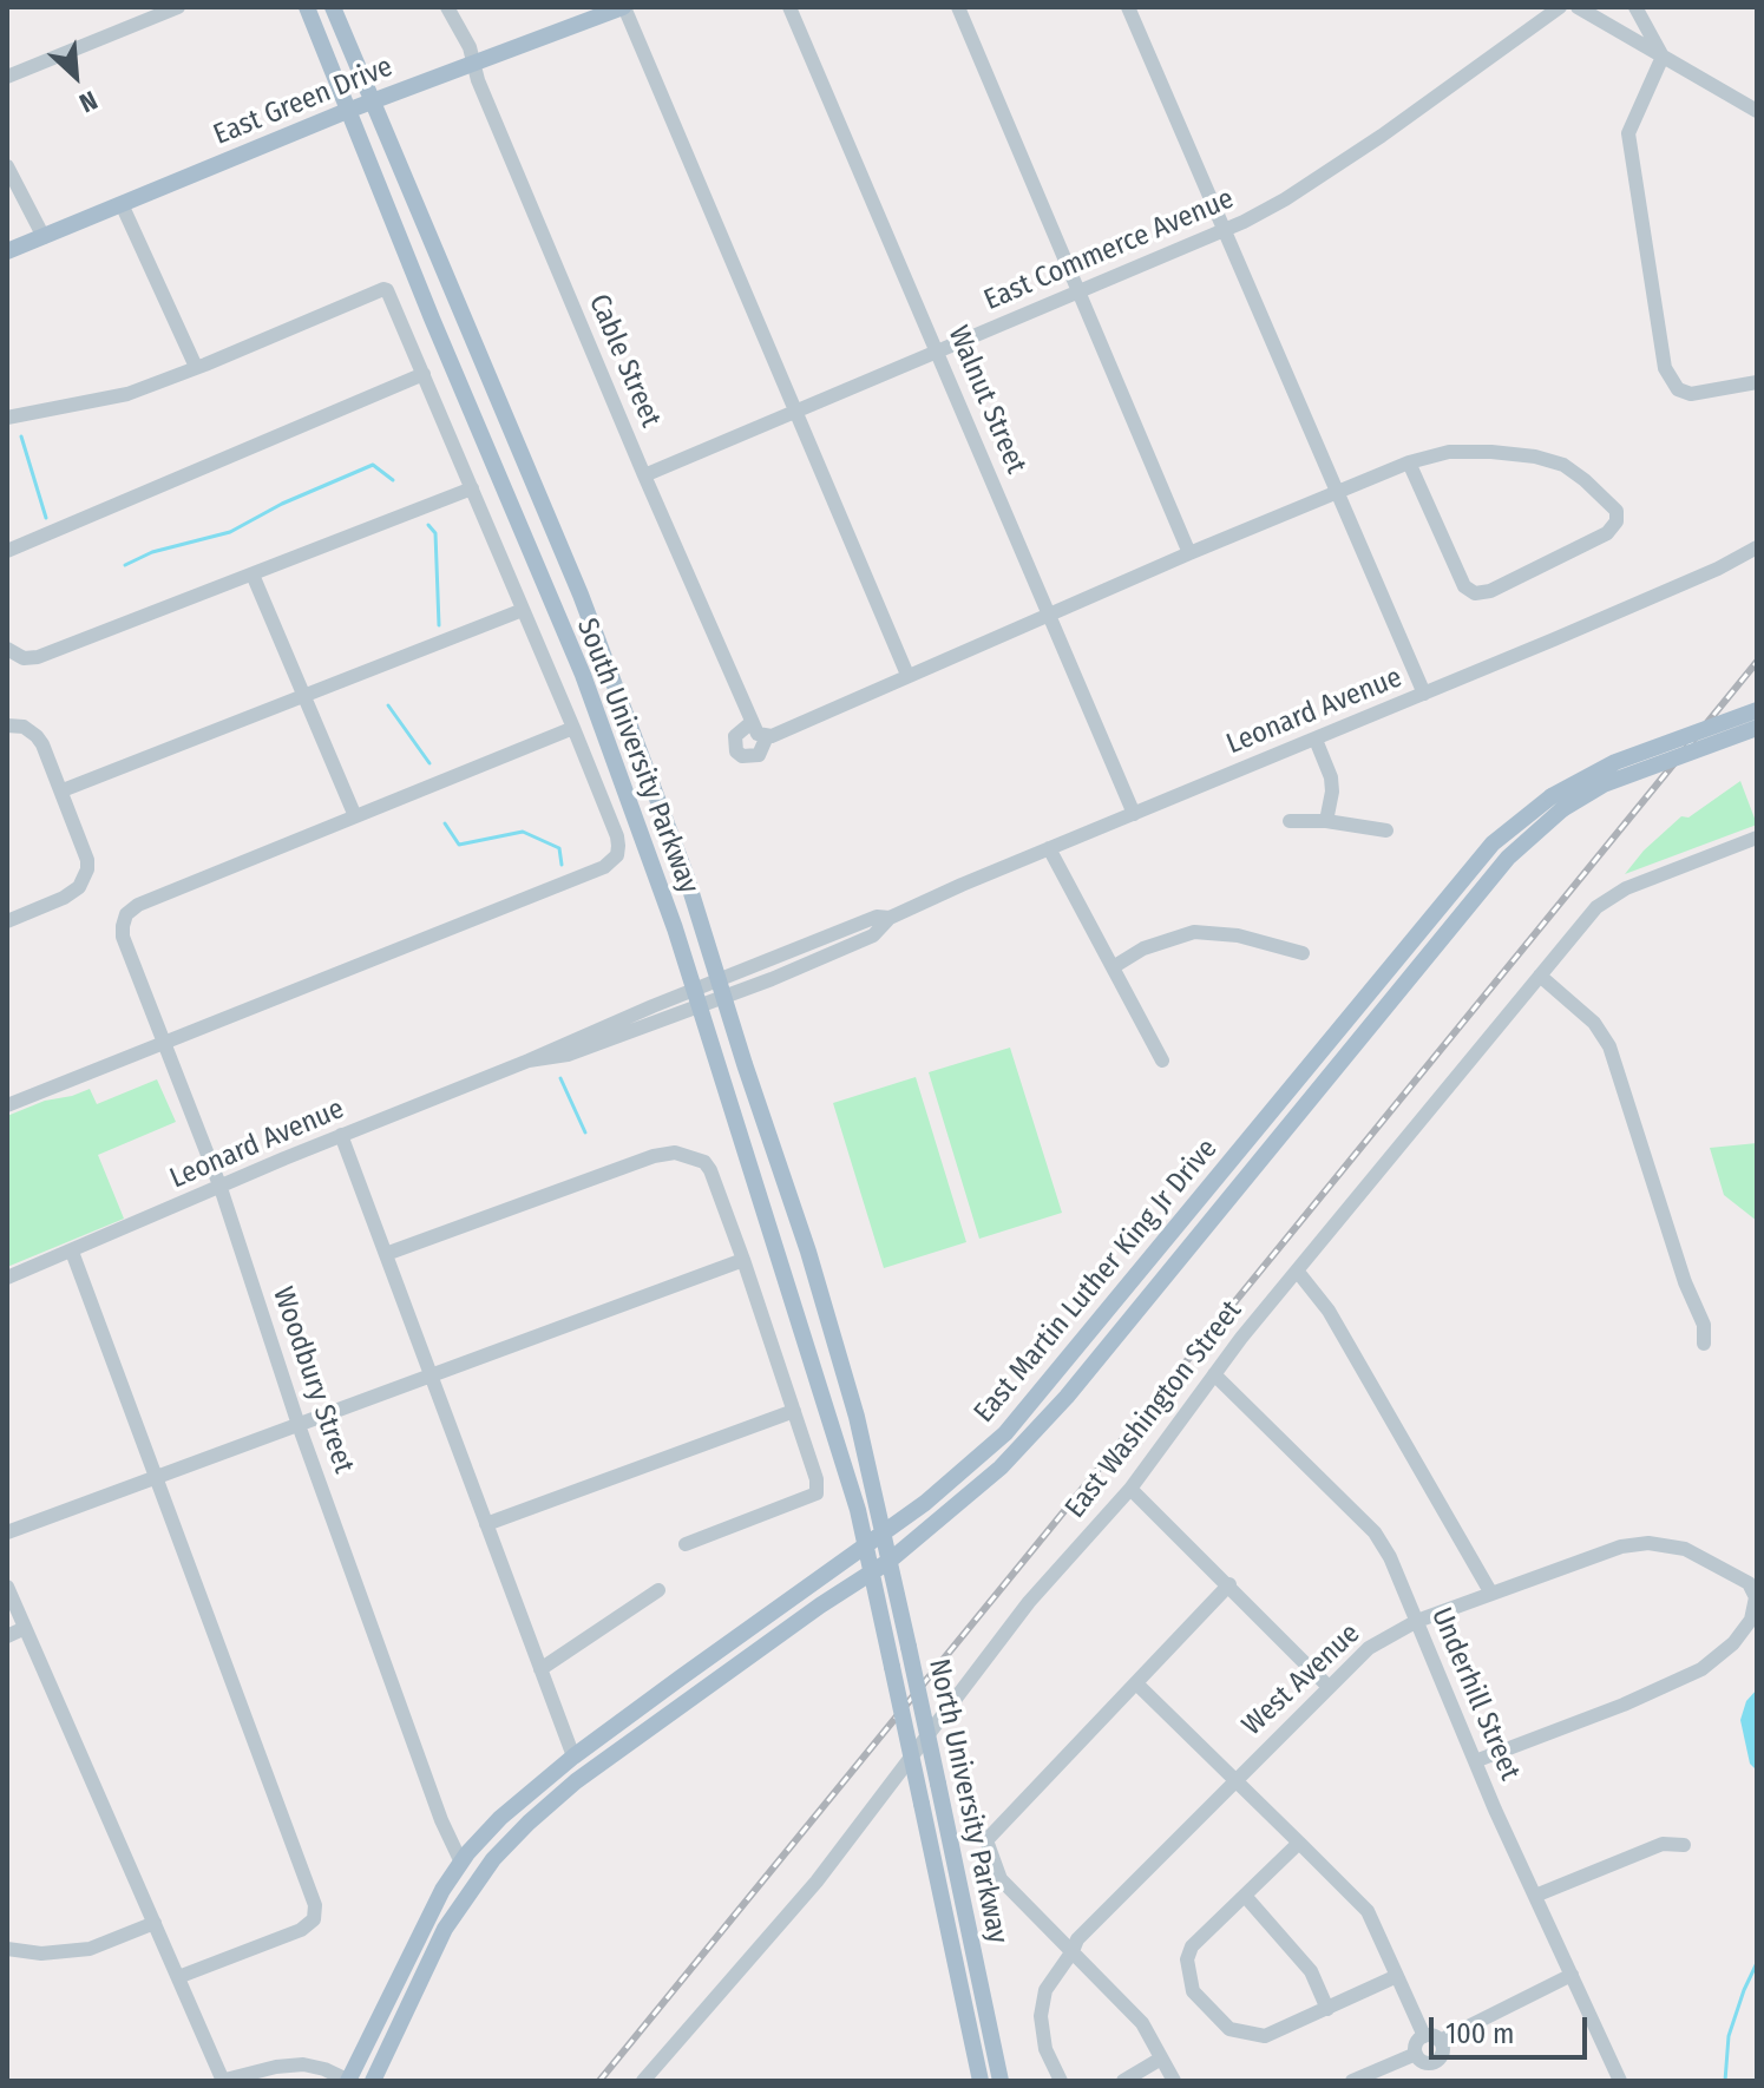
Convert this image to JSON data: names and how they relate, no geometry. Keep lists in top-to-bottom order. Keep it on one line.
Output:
{"streets":{"main road":["East Green Drive","South University Parkway","East Martin Luther King Jr Drive","North University Parkway"],"street":["East Commerce Avenue","Cable Street","Walnut Street","Leonard Avenue","Woodbury Street","East Washington Street","West Avenue","Underhill Street"]},"crossings":[["East Green Drive","Cable Street"],["East Green Drive","South University Parkway"],["East Commerce Avenue","Cable Street"],["East Commerce Avenue","Walnut Street"],["Walnut Street","Leonard Avenue"],["Leonard Avenue","South University Parkway"],["Leonard Avenue","Woodbury Street"],["South University Parkway","East Martin Luther King Jr Drive"],["South University Parkway","North University Parkway"],["East Martin Luther King Jr Drive","Woodbury Street"],["East Martin Luther King Jr Drive","North University Parkway"],["East Washington Street","Underhill Street"],["West Avenue","Underhill Street"]],"scale_bar":"100 m","north":"bottom right"}
